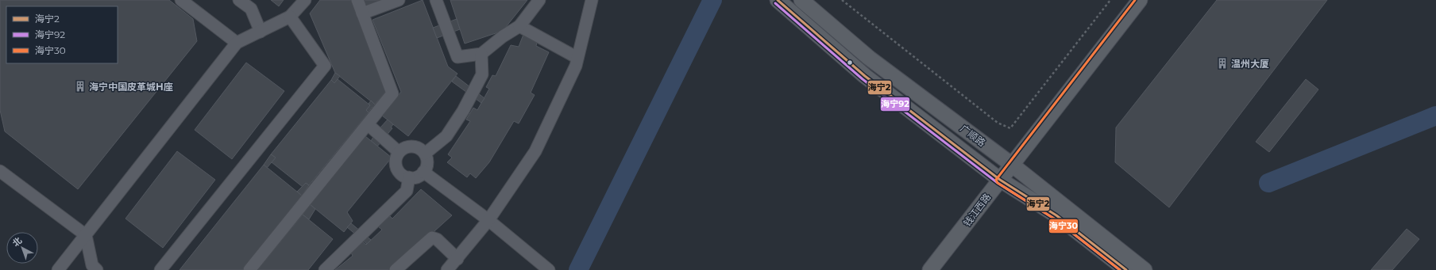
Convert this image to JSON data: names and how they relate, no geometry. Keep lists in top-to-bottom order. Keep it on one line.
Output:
{"streets":{"main road":["广顺路","钱江西路"]},"crossings":[["广顺路","钱江西路"]],"places":{"building":["温州大厦","海宁中国皮革城H座"]},"lines":["transit line 海宁2","transit line 海宁30","transit line 海宁92"],"legend":["海宁2","海宁92","海宁30"],"north":"top left"}
